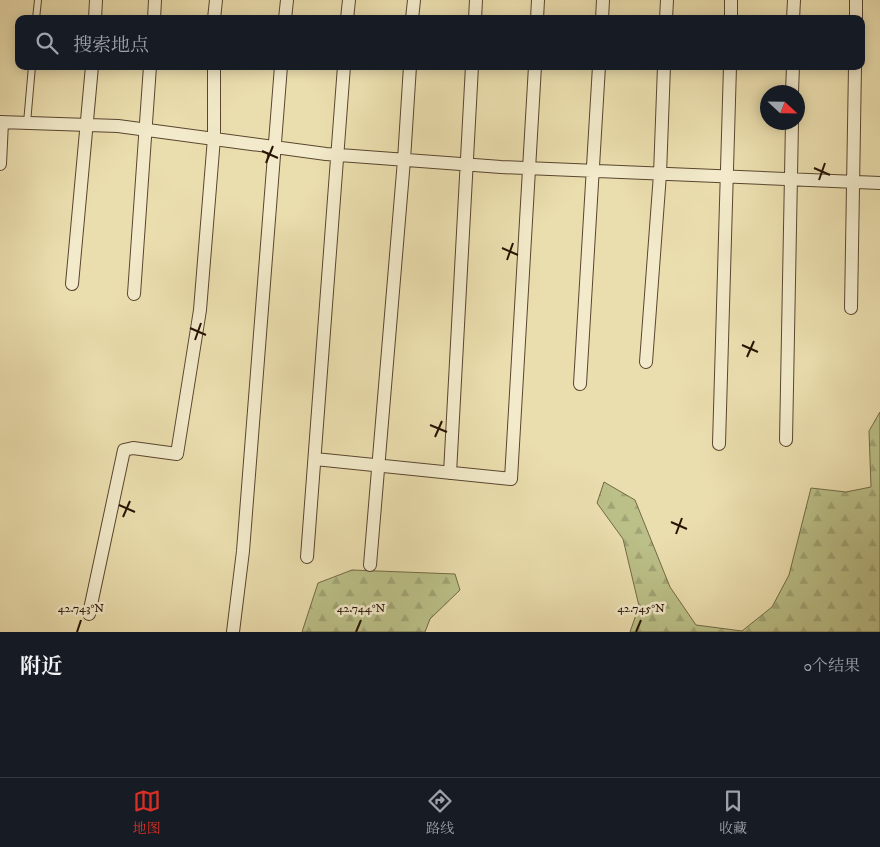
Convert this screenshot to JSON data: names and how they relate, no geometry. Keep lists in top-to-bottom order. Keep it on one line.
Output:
{"north":"right","page":{"search":"搜索地点","heading":["附近","0个结果"],"nav":["地图","路线","收藏"]},"coordinates":["42.743°N","42.744°N","42.745°N"]}
